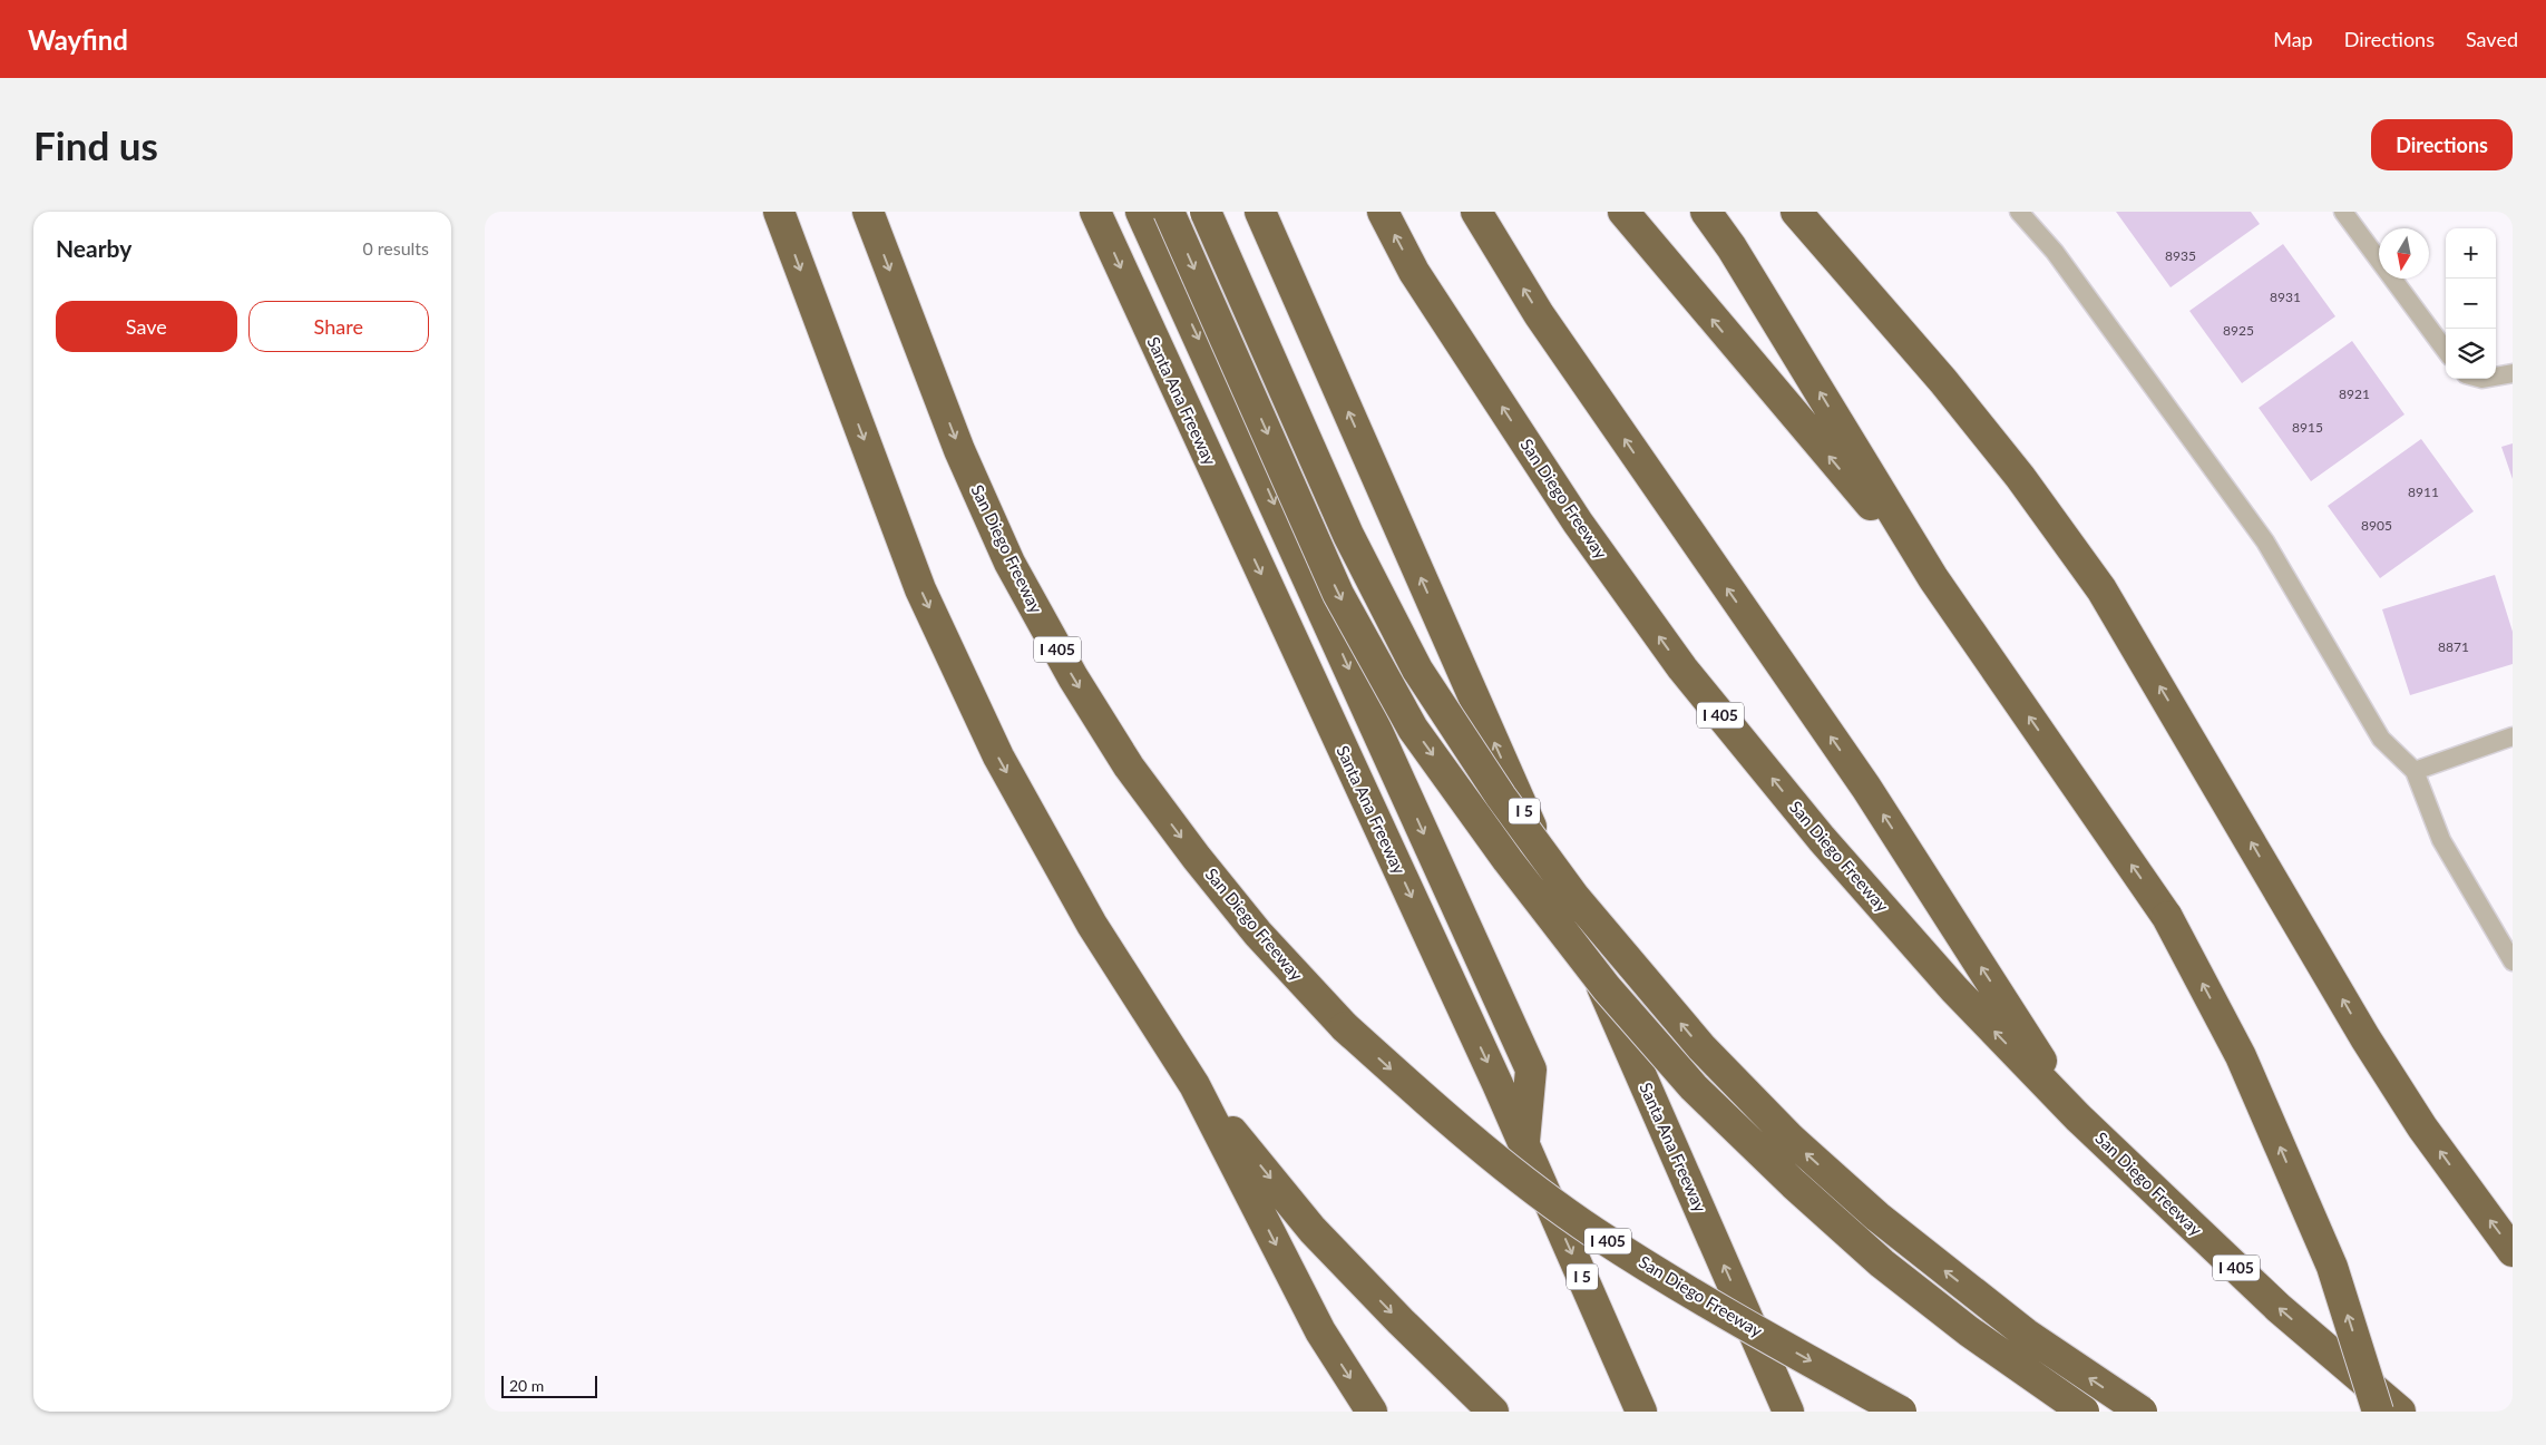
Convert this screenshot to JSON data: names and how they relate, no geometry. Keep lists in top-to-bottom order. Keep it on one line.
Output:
{"streets":{"highway":["Santa Ana Freeway","San Diego Freeway","I 405","I 5"]},"house_numbers":["8935","8931","8925","8921","8915","8911","8905","8871"],"scale_bar":"20 m","north":"bottom","page":{"header":"Wayfind","nav":["Map","Directions","Saved"],"buttons":["Directions",["Save","Share"]],"title":"Find us","heading":["Nearby","0 results"],"map_buttons":["+","−"],"scale":"20 m"}}
